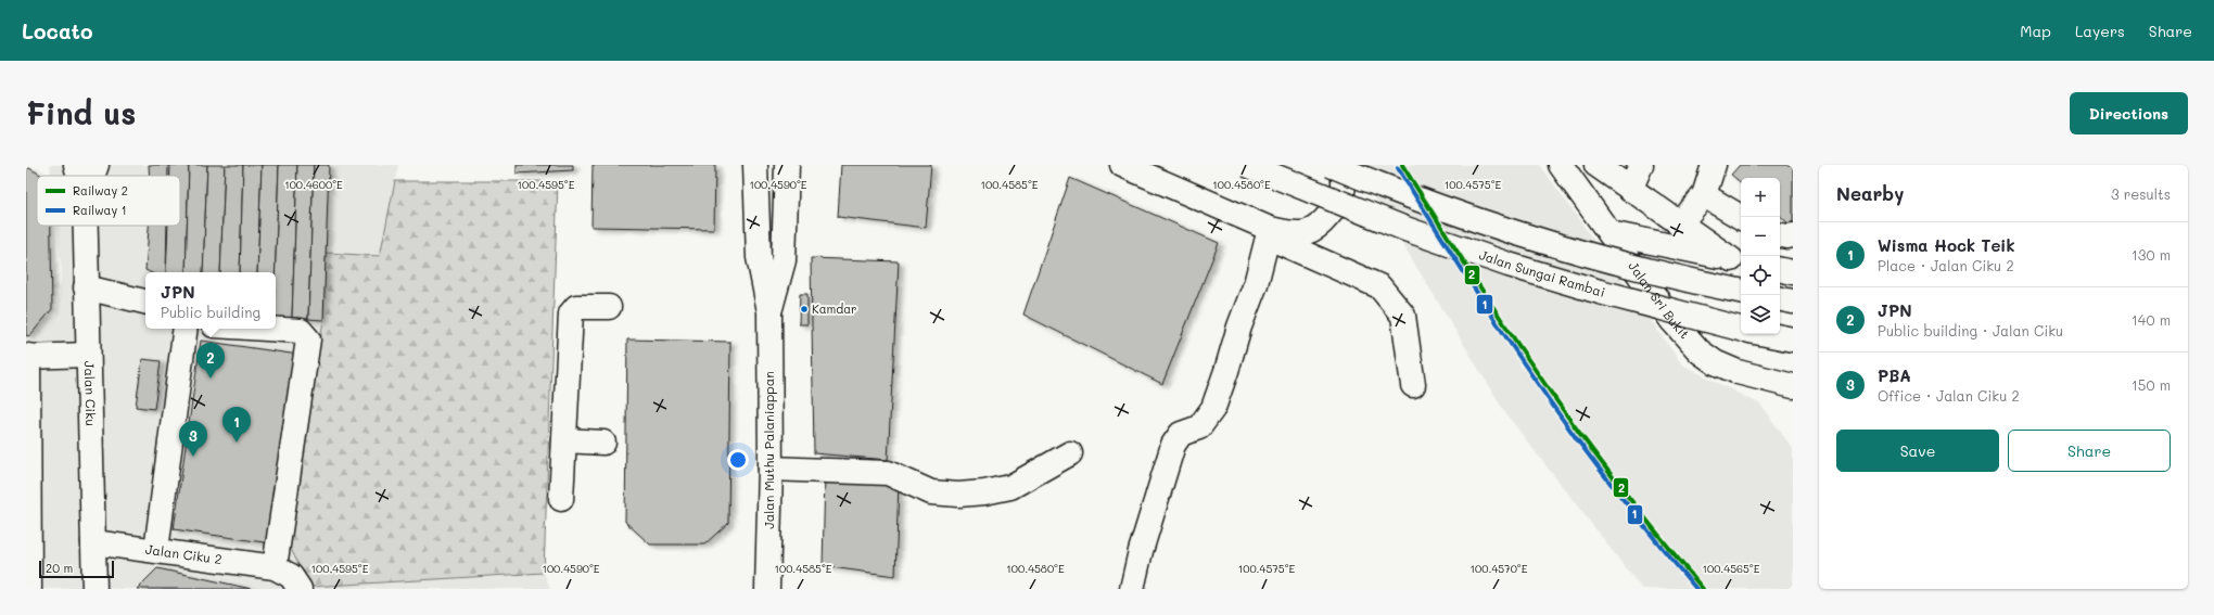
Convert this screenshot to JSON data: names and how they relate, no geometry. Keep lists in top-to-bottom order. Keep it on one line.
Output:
{"streets":{"main road":["Jalan Sungai Rambai","Jalan Sri Bukit","Jalan Ciku","Jalan Muthu Palaniappan","Jalan Ciku 2"]},"crossings":[["Jalan Ciku","Jalan Ciku 2"]],"places":["Kamdar"],"lines":["rail line 2","rail line 1"],"legend":["Railway 2","Railway 1"],"scale_bar":"20 m","page":{"header":"Locato","nav":["Map","Layers","Share"],"buttons":["Directions",["Save","Share"]],"title":"Find us","heading":["Nearby","3 results"],"map_buttons":["+","−"],"list":[{"mark":"1","name":"Wisma Hock Teik","note":"Place · Jalan Ciku 2","value":"130 m"},{"mark":"2","name":"JPN","note":"Public building · Jalan Ciku","value":"140 m"},{"mark":"3","name":"PBA","note":"Office · Jalan Ciku 2","value":"150 m"}],"popup":["JPN","Public building"],"pins":["2","1","3"],"scale":"20 m"},"coordinates":["100.4600°E","100.4595°E","100.4590°E","100.4585°E","100.4580°E","100.4575°E","100.4570°E","100.4565°E"]}
